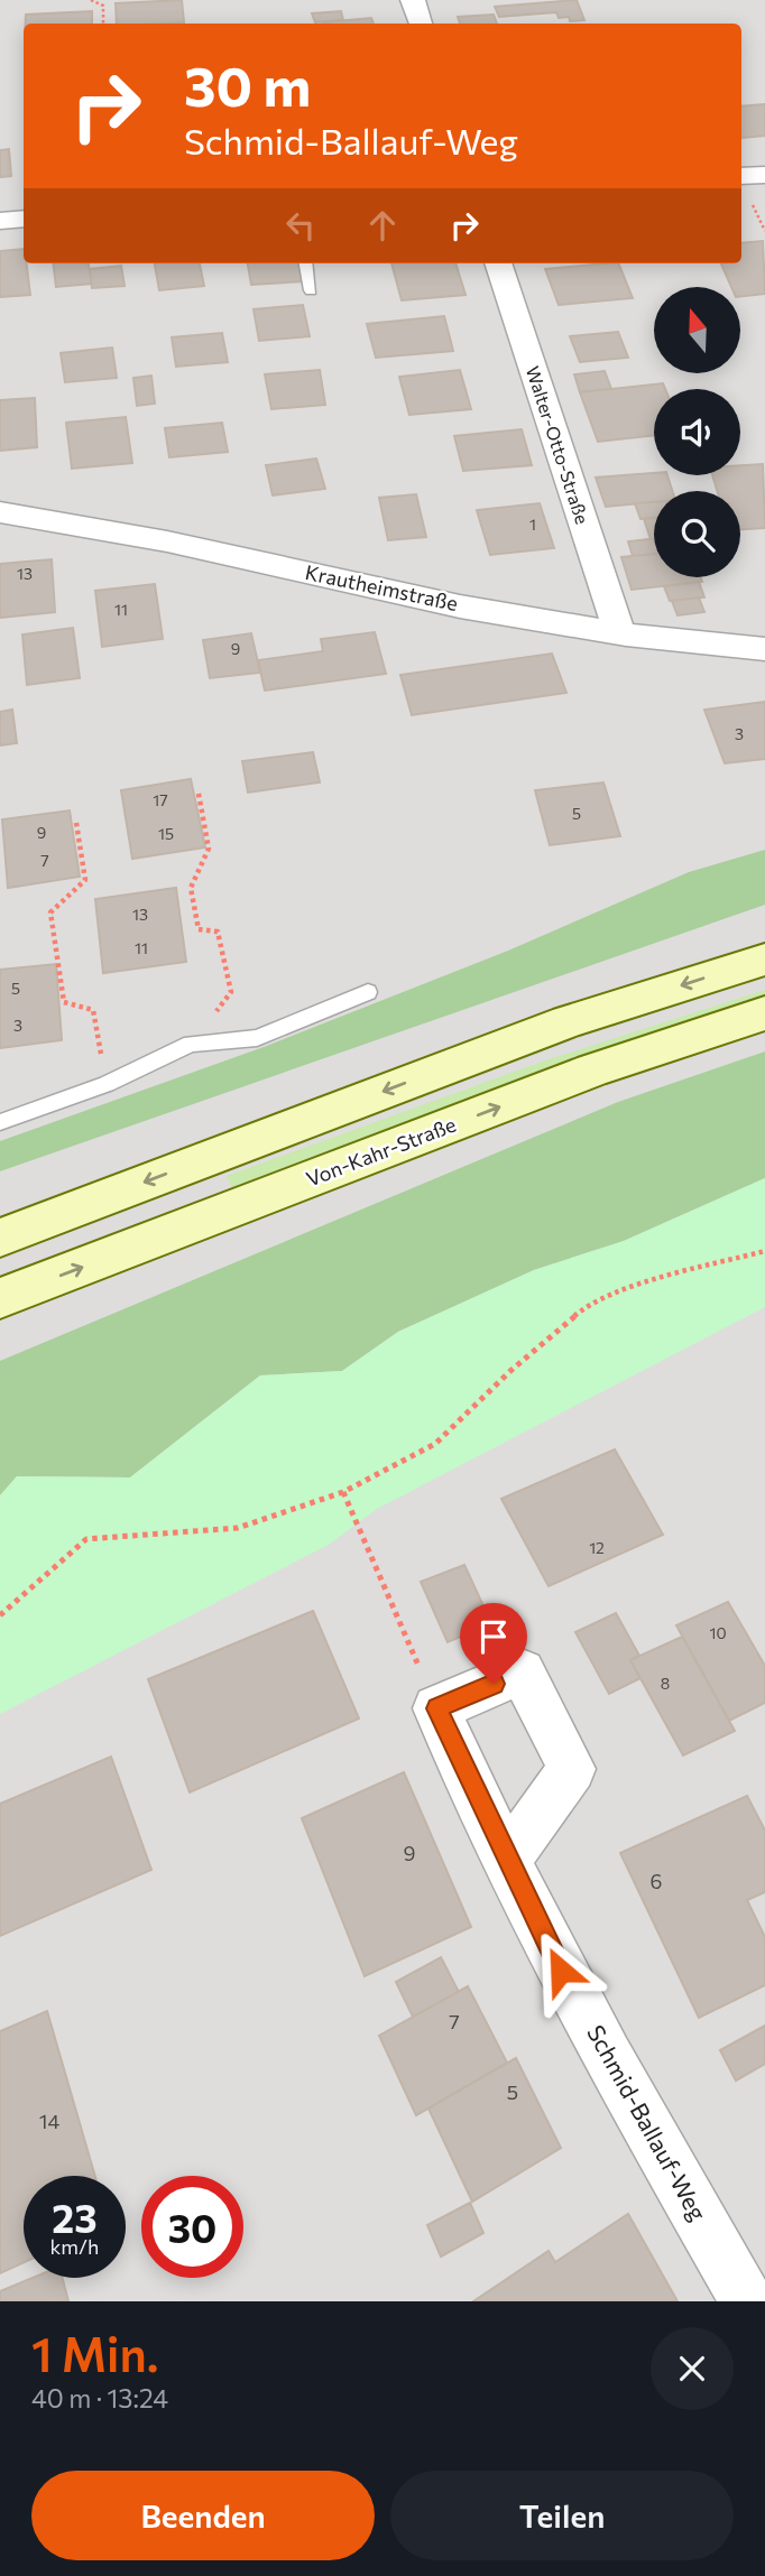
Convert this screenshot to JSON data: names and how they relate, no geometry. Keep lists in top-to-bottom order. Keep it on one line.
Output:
{"streets":{"main road":["Von-Kahr-Straße"],"street":["Walter-Otto-Straße","Krautheimstraße","Schmid-Ballauf-Weg"]},"crossings":[["Walter-Otto-Straße","Krautheimstraße"]],"house_numbers":["1","13","11","9","3","17","5","9","15","7","13","11","5","3","12","10","8","9","6","7","5","14"],"north":"top","page":{"turn":["30 m","Schmid-Ballauf-Weg"],"speed":"23 km/h","limit":"30","heading":["1 Min.","40 m · 13:24"],"buttons":["Beenden","Teilen"]}}
